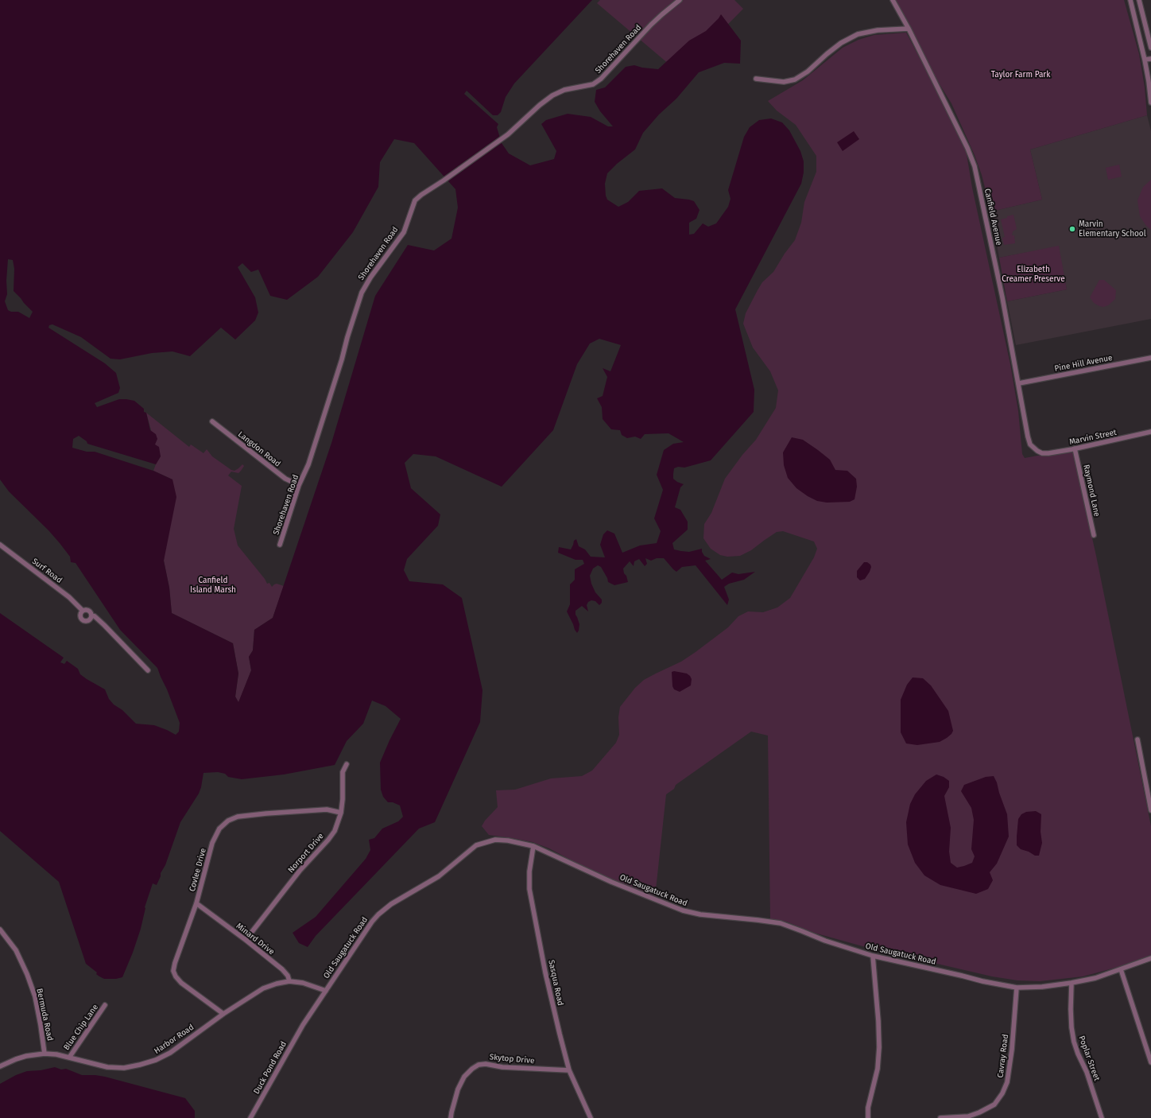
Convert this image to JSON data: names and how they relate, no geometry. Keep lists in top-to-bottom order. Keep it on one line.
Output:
{"streets":{"street":["Shorehaven Road","Canfield Avenue","Pine Hill Avenue","Marvin Street","Langdon Road","Raymond Lane","Surf Road","Norport Drive","Covlee Drive","Old Saugatuck Road","Minard Drive","Sasqua Road","Bermuda Road","Blue Chip Lane","Harbor Road","Cavray Road","Poplar Street","Skytop Drive","Duck Pond Road"]},"crossings":[["Shorehaven Road","Langdon Road"],["Canfield Avenue","Pine Hill Avenue"],["Canfield Avenue","Marvin Street"],["Marvin Street","Raymond Lane"],["Norport Drive","Covlee Drive"],["Norport Drive","Minard Drive"],["Covlee Drive","Minard Drive"],["Covlee Drive","Harbor Road"],["Old Saugatuck Road","Sasqua Road"],["Old Saugatuck Road","Cavray Road"],["Old Saugatuck Road","Poplar Street"],["Old Saugatuck Road","Duck Pond Road"],["Minard Drive","Harbor Road"],["Sasqua Road","Skytop Drive"],["Bermuda Road","Harbor Road"],["Blue Chip Lane","Harbor Road"]],"parks":["Taylor Farm Park","Elizabeth Creamer Preserve","Canfield Island Marsh"],"places":["Marvin Elementary School"]}
